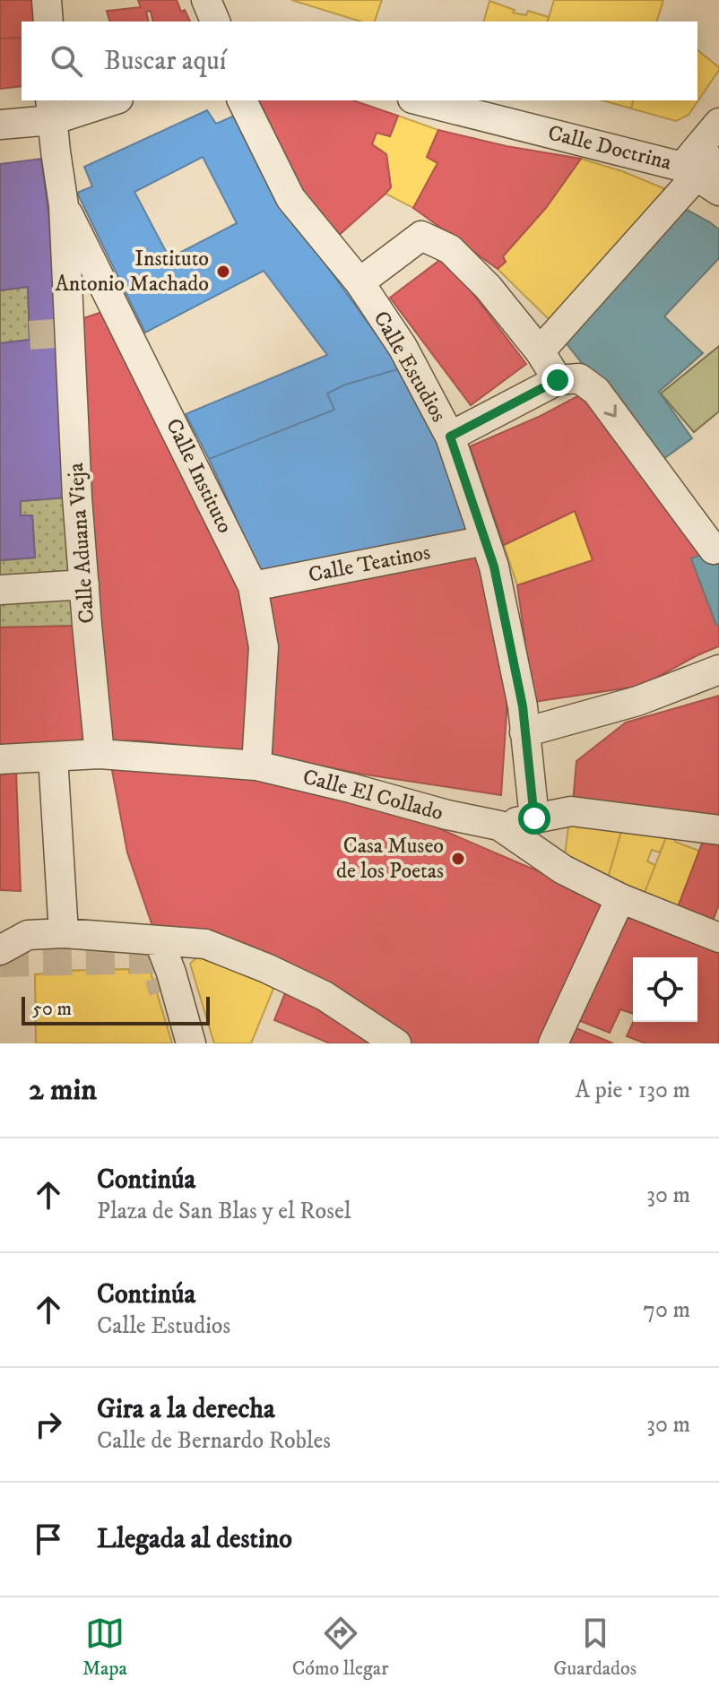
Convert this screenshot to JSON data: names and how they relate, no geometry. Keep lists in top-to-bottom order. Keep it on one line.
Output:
{"streets":{"street":["Calle Doctrina","Calle Estudios","Calle Instituto","Calle Aduana Vieja","Calle Teatinos","Calle El Collado"]},"crossings":[["Calle Estudios","Calle Teatinos"],["Calle Instituto","Calle Aduana Vieja"],["Calle Instituto","Calle Teatinos"],["Calle Instituto","Calle El Collado"],["Calle Aduana Vieja","Calle El Collado"]],"places":["Instituto Antonio Machado","Casa Museo de los Poetas"],"scale_bar":"50 m","page":{"search":"Buscar aquí","scale":"50 m","heading":["2 min","A pie · 130 m"],"list":[["Continúa","Plaza de San Blas y el Rosel","30 m"],["Continúa","Calle Estudios","70 m"],["Gira a la derecha","Calle de Bernardo Robles","30 m"],"Llegada al destino"],"nav":["Mapa","Cómo llegar","Guardados"]}}
